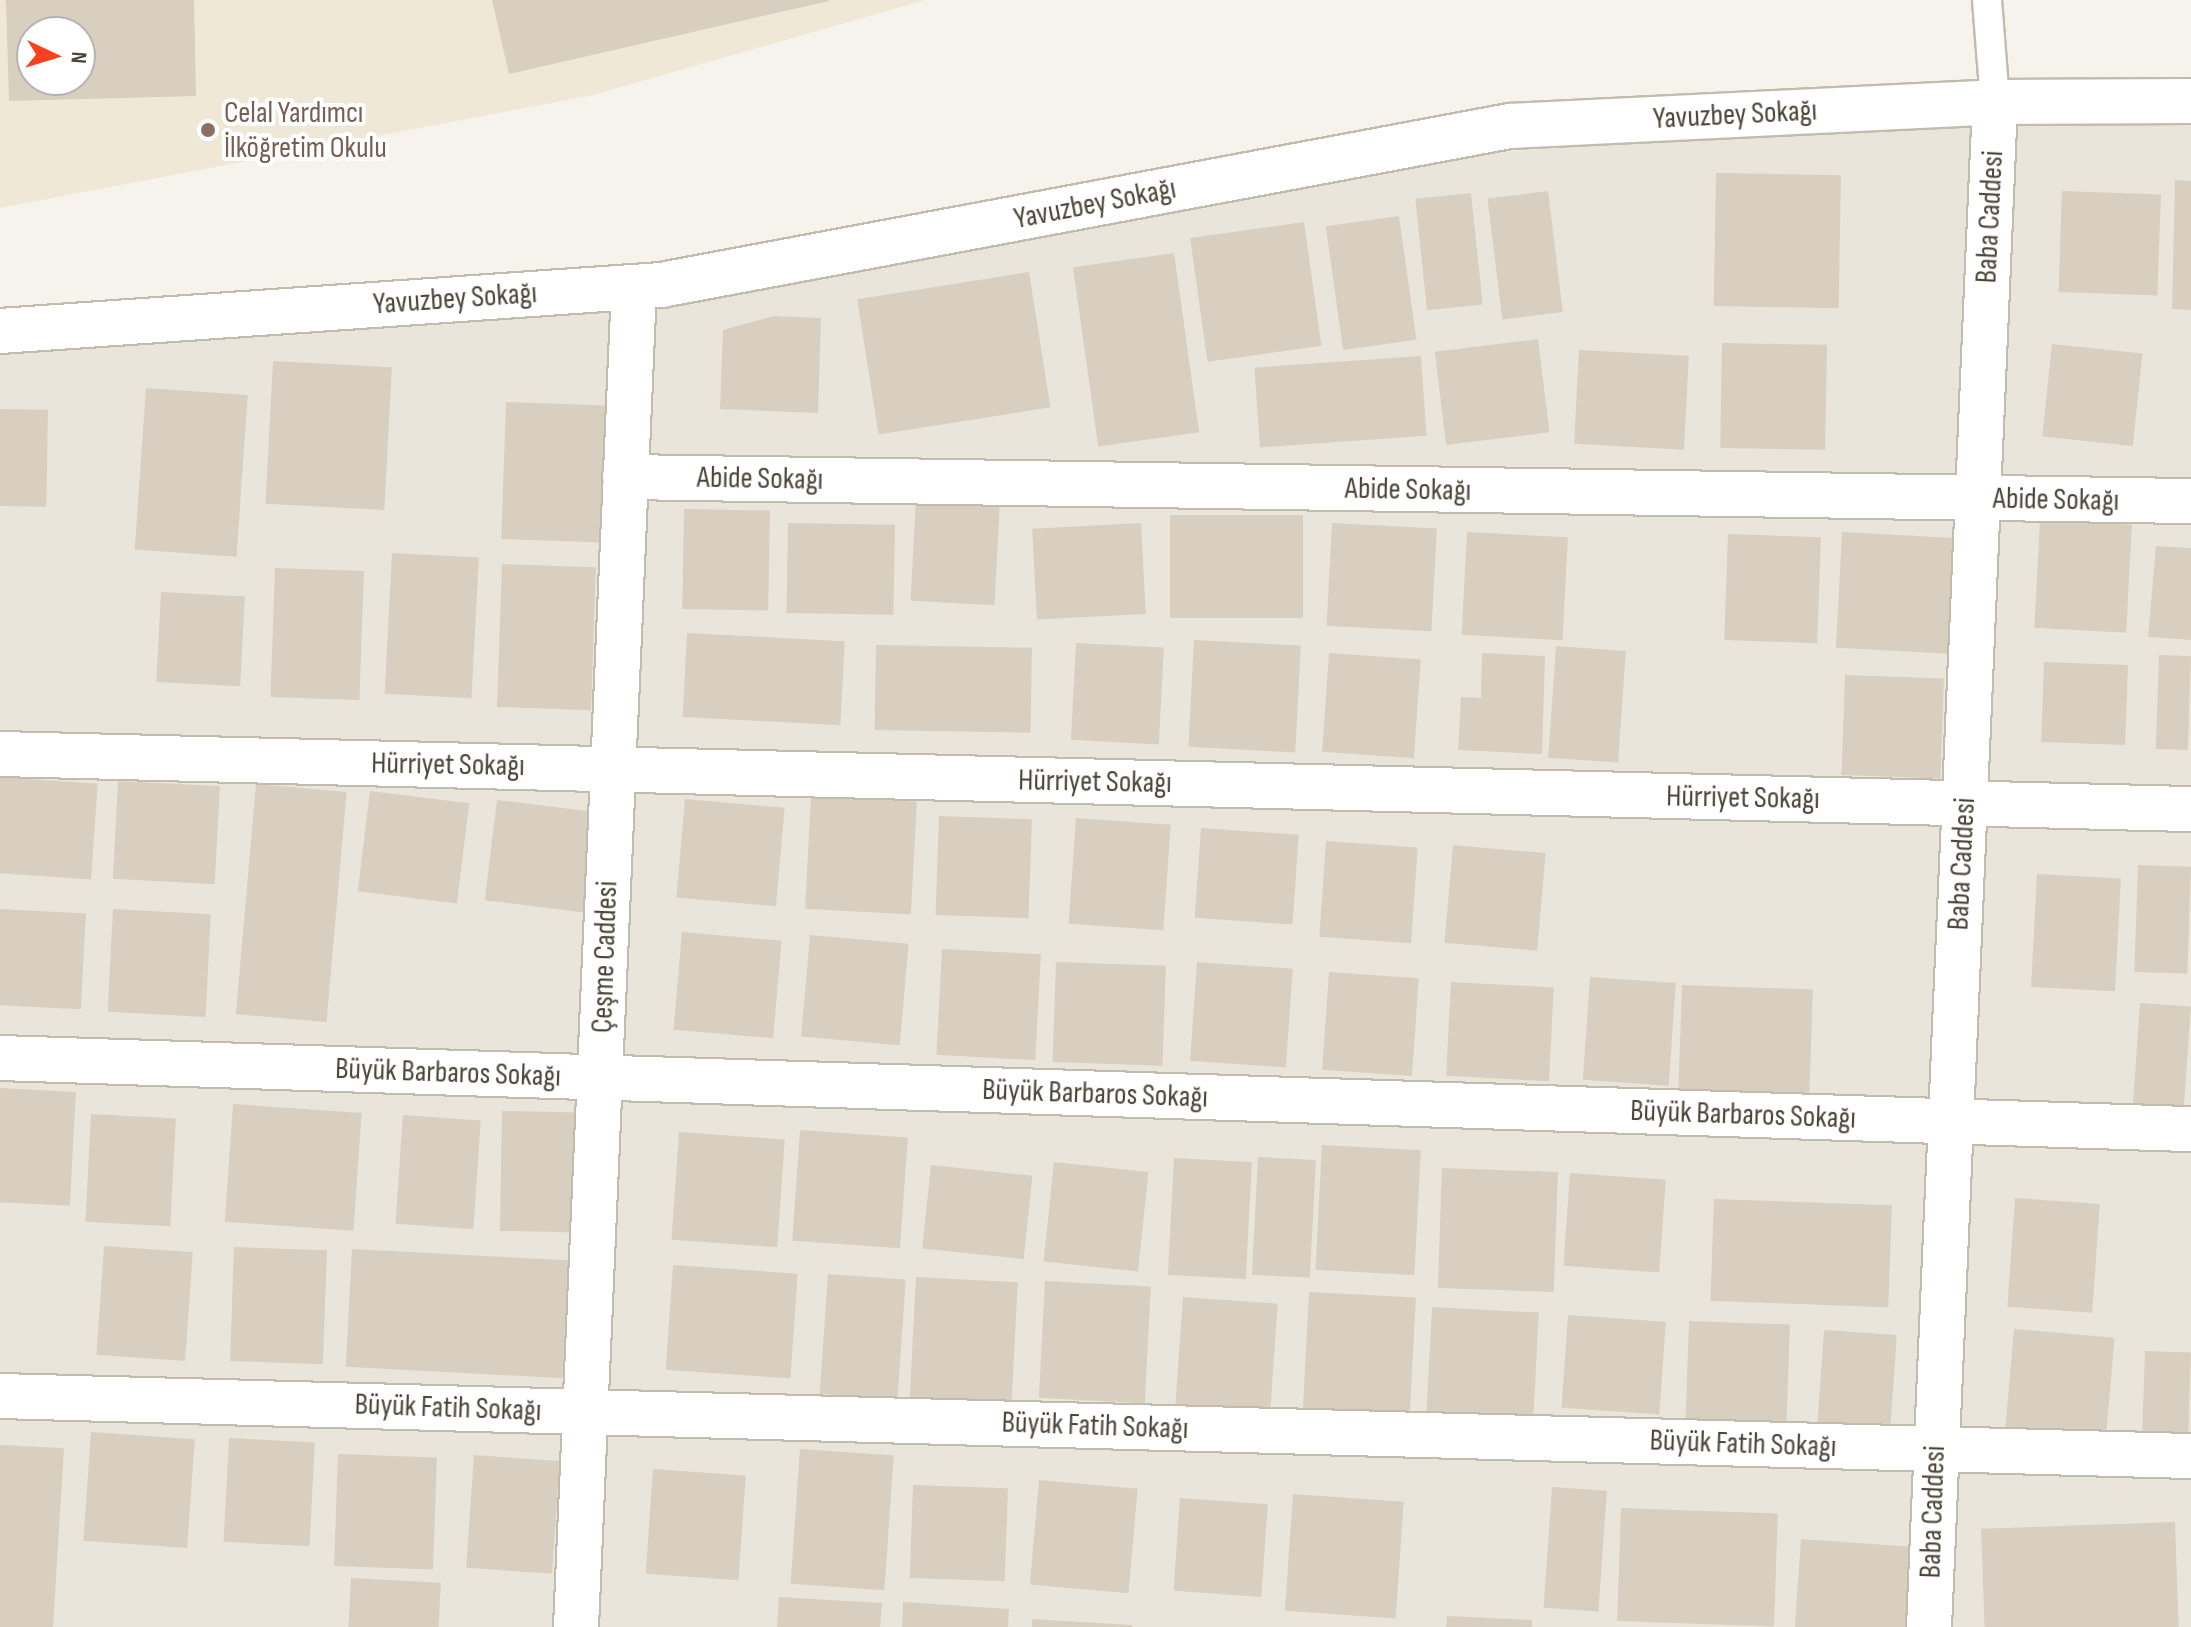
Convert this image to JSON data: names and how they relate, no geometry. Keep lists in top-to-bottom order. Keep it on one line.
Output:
{"streets":{"street":["Yavuzbey Sokağı","Baba Caddesi","Abide Sokağı","Hürriyet Sokağı","Çeşme Caddesi","Büyük Barbaros Sokağı","Büyük Fatih Sokağı"]},"crossings":[["Yavuzbey Sokağı","Baba Caddesi"],["Yavuzbey Sokağı","Çeşme Caddesi"],["Baba Caddesi","Abide Sokağı"],["Baba Caddesi","Hürriyet Sokağı"],["Baba Caddesi","Büyük Barbaros Sokağı"],["Baba Caddesi","Büyük Fatih Sokağı"],["Abide Sokağı","Çeşme Caddesi"],["Hürriyet Sokağı","Çeşme Caddesi"],["Çeşme Caddesi","Büyük Barbaros Sokağı"],["Çeşme Caddesi","Büyük Fatih Sokağı"]],"places":["Celal Yardımcı İlköğretim Okulu"],"north":"right"}
